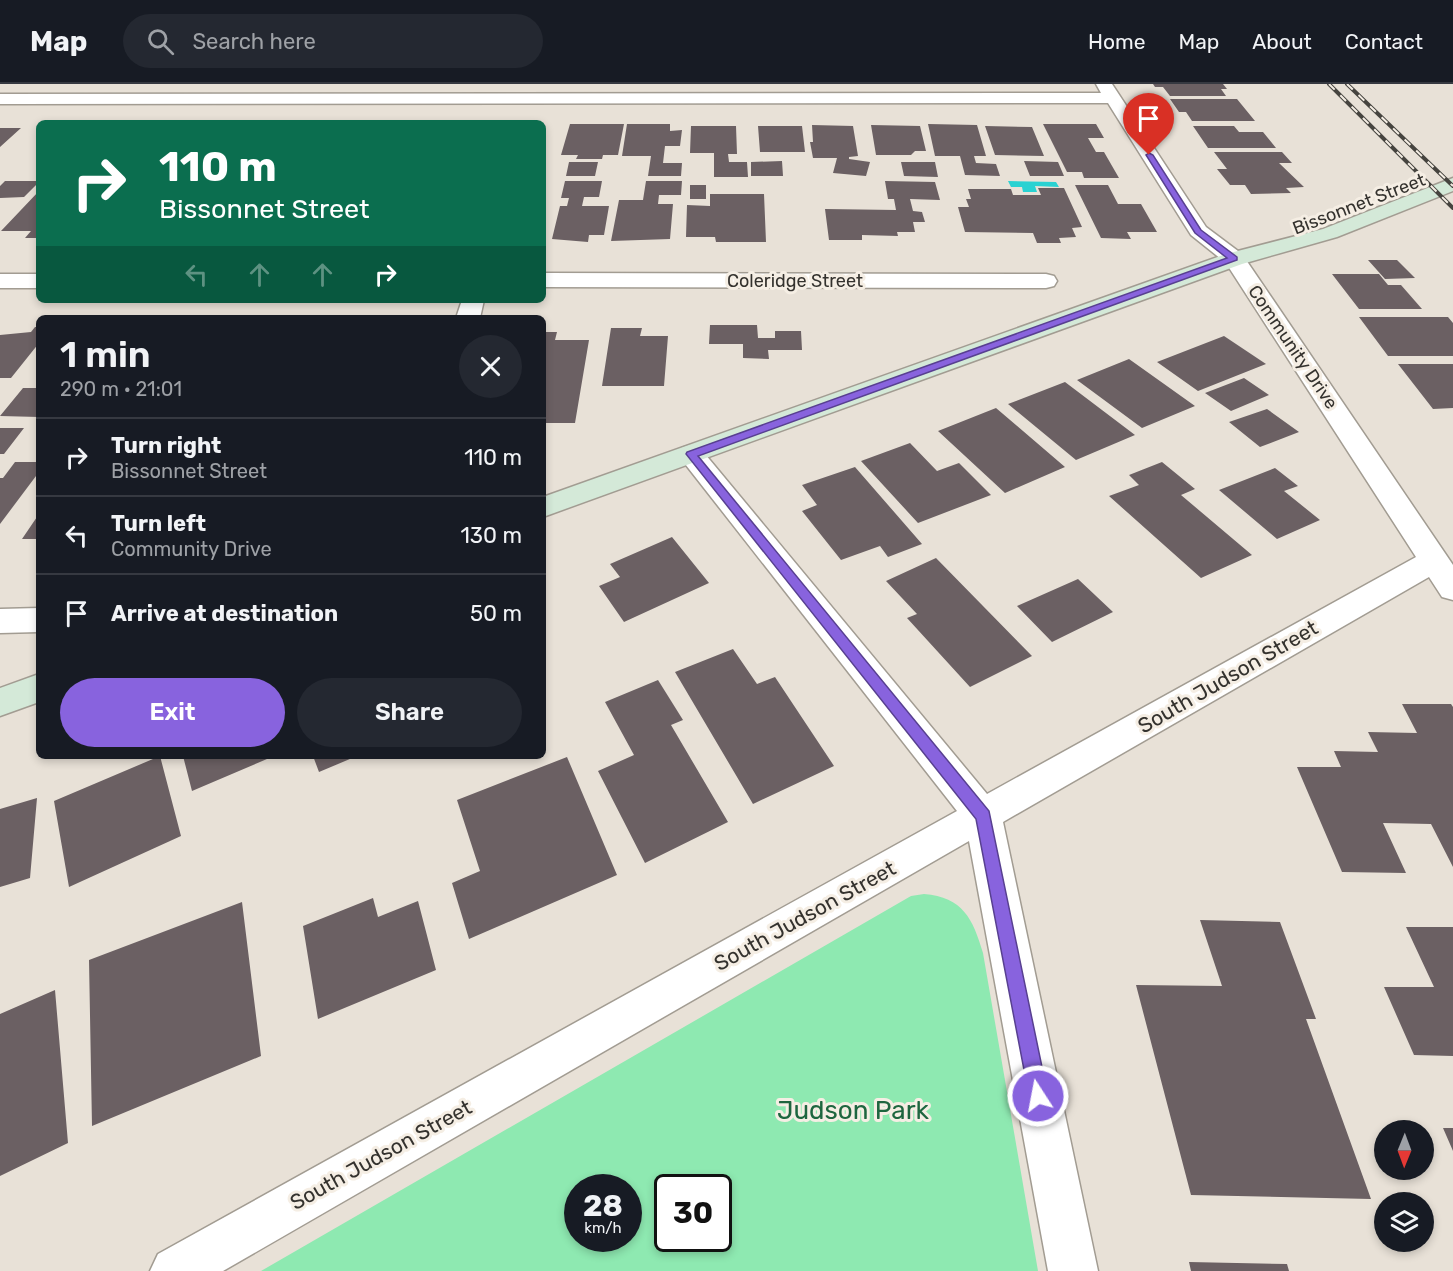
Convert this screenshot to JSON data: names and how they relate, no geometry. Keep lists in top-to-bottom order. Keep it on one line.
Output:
{"streets":{"main road":["Bissonnet Street"],"street":["Coleridge Street","Community Drive","South Judson Street"]},"crossings":[["Bissonnet Street","Community Drive"],["Community Drive","South Judson Street"]],"parks":["Judson Park"],"north":"bottom","page":{"header":"Map","search":"Search here","nav":["Home","Map","About","Contact"],"turn":["110 m","Bissonnet Street"],"heading":["1 min","290 m · 21:01"],"list":[{"name":"Turn right","note":"Bissonnet Street","value":"110 m"},{"name":"Turn left","note":"Community Drive","value":"130 m"},{"name":"Arrive at destination","value":"50 m"}],"buttons":["Exit","Share"],"speed":"28 km/h","limit":"30"}}
